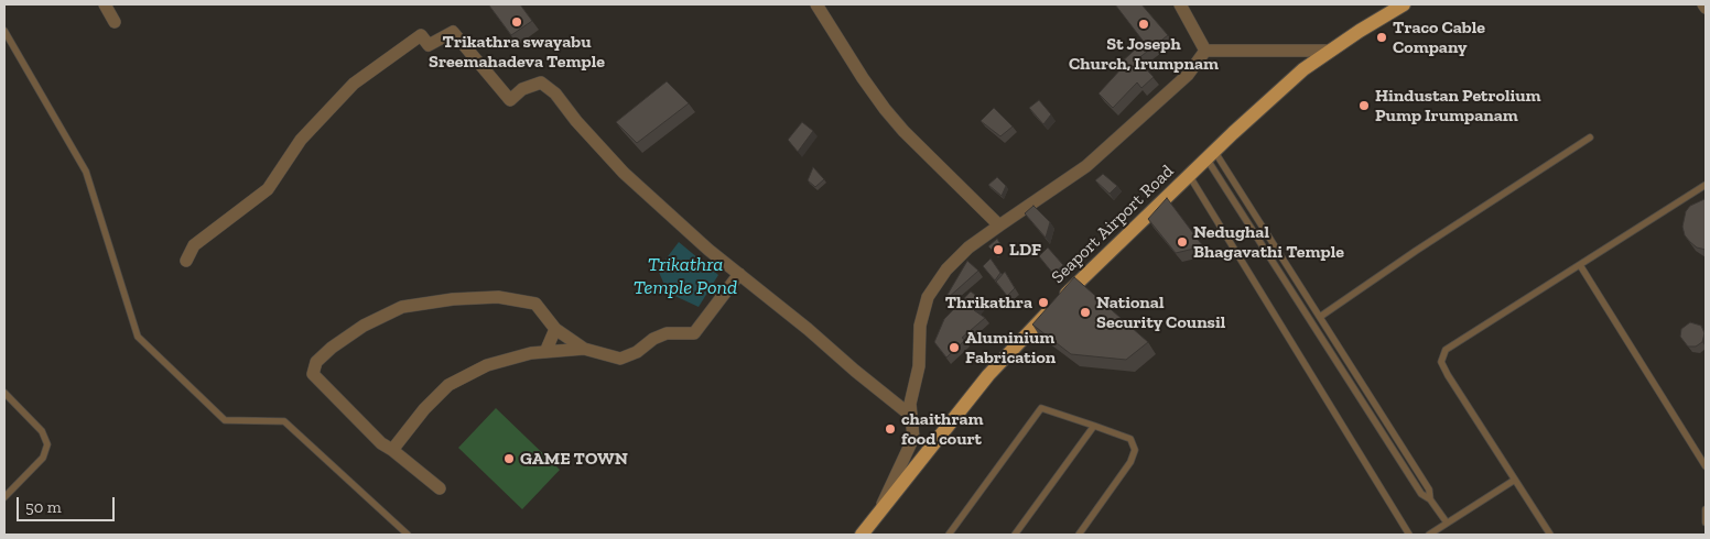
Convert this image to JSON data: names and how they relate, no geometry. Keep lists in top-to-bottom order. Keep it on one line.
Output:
{"streets":{"main road":["Seaport Airport Road"]},"water":["Trikathra Temple Pond"],"places":["Trikathra swayabu Sreemahadeva Temple","St Joseph Church, Irumpnam","Traco Cable Company","Hindustan Petrolium Pump Irumpanam","Nedughal Bhagavathi Temple","LDF","Thrikathra","National Security Counsil","Aluminium Fabrication","chaithram food court","GAME TOWN"],"scale_bar":"50 m"}
